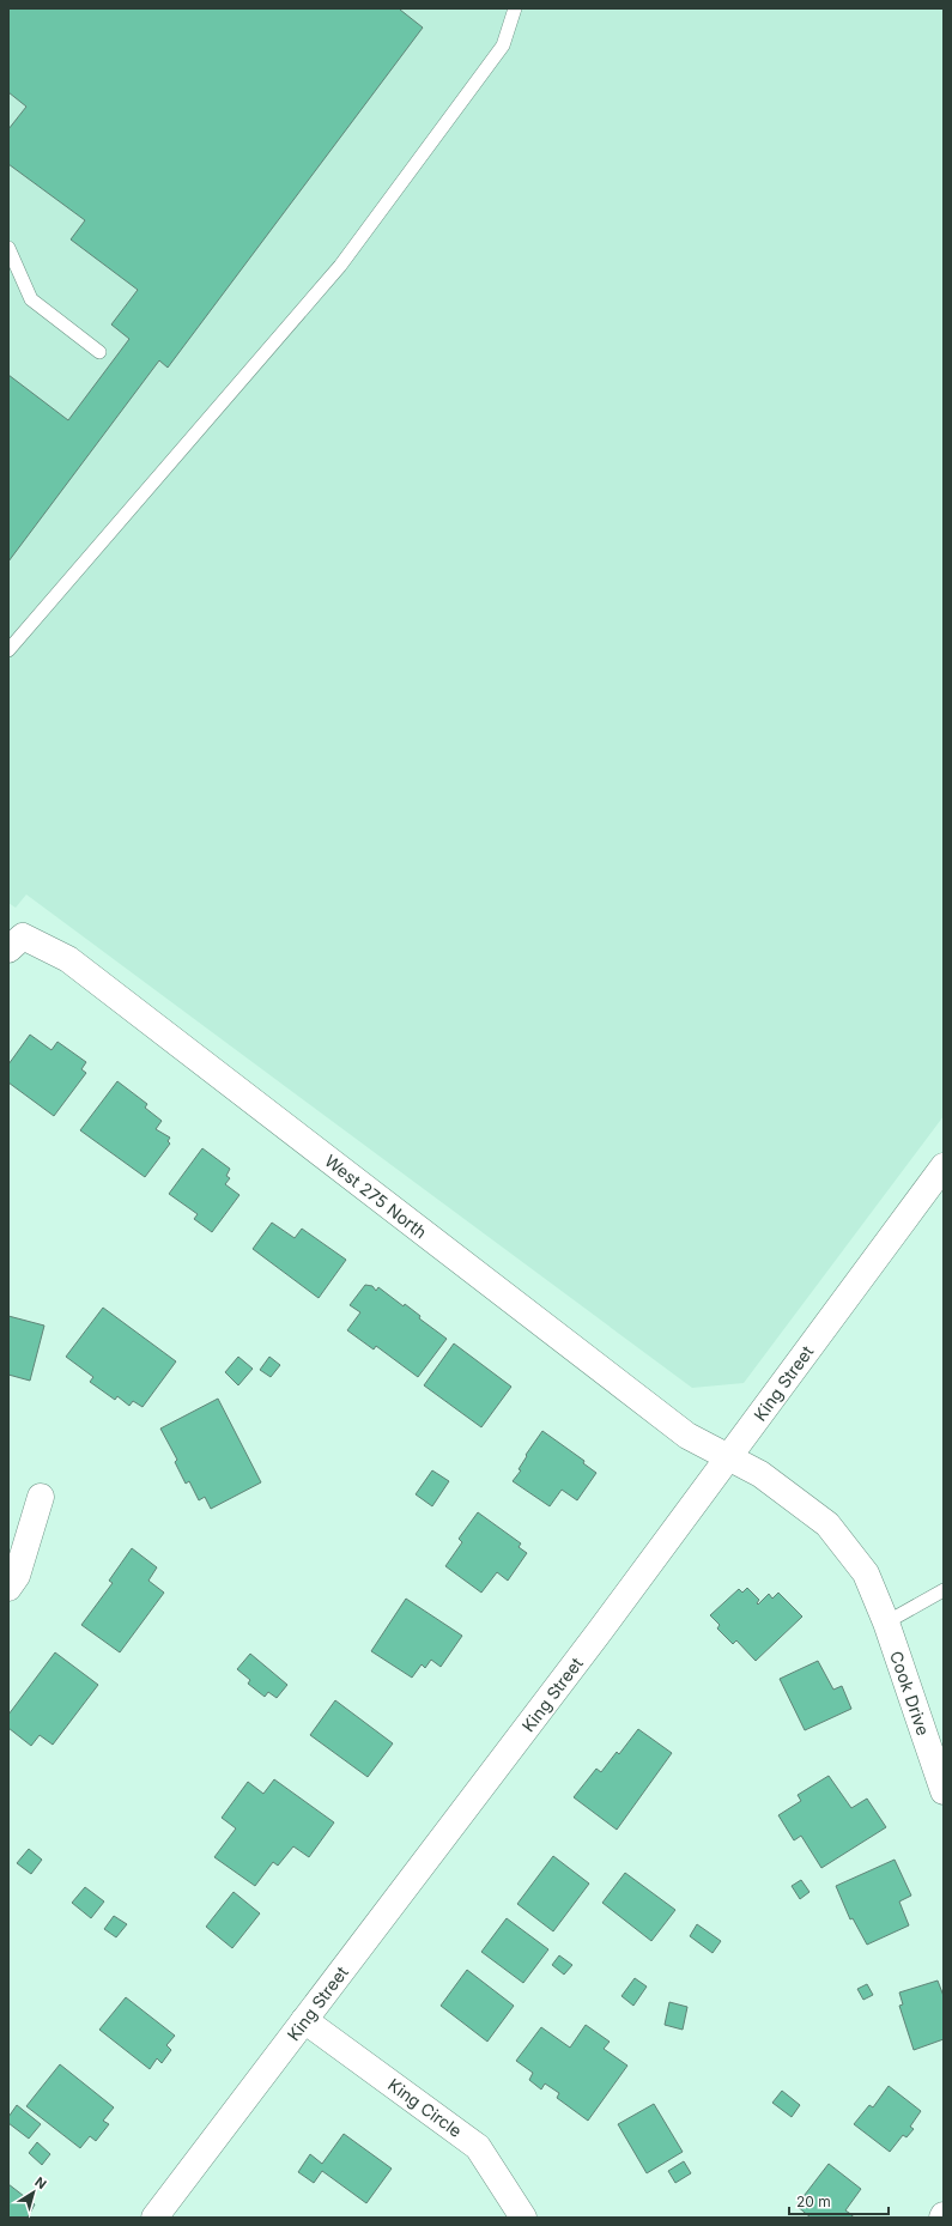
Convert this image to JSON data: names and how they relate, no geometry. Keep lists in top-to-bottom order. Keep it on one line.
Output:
{"streets":{"street":["West 275 North","King Street","Cook Drive","King Circle"]},"crossings":[["West 275 North","King Street"],["West 275 North","Cook Drive"],["King Street","King Circle"]],"scale_bar":"20 m","north":"top right"}
